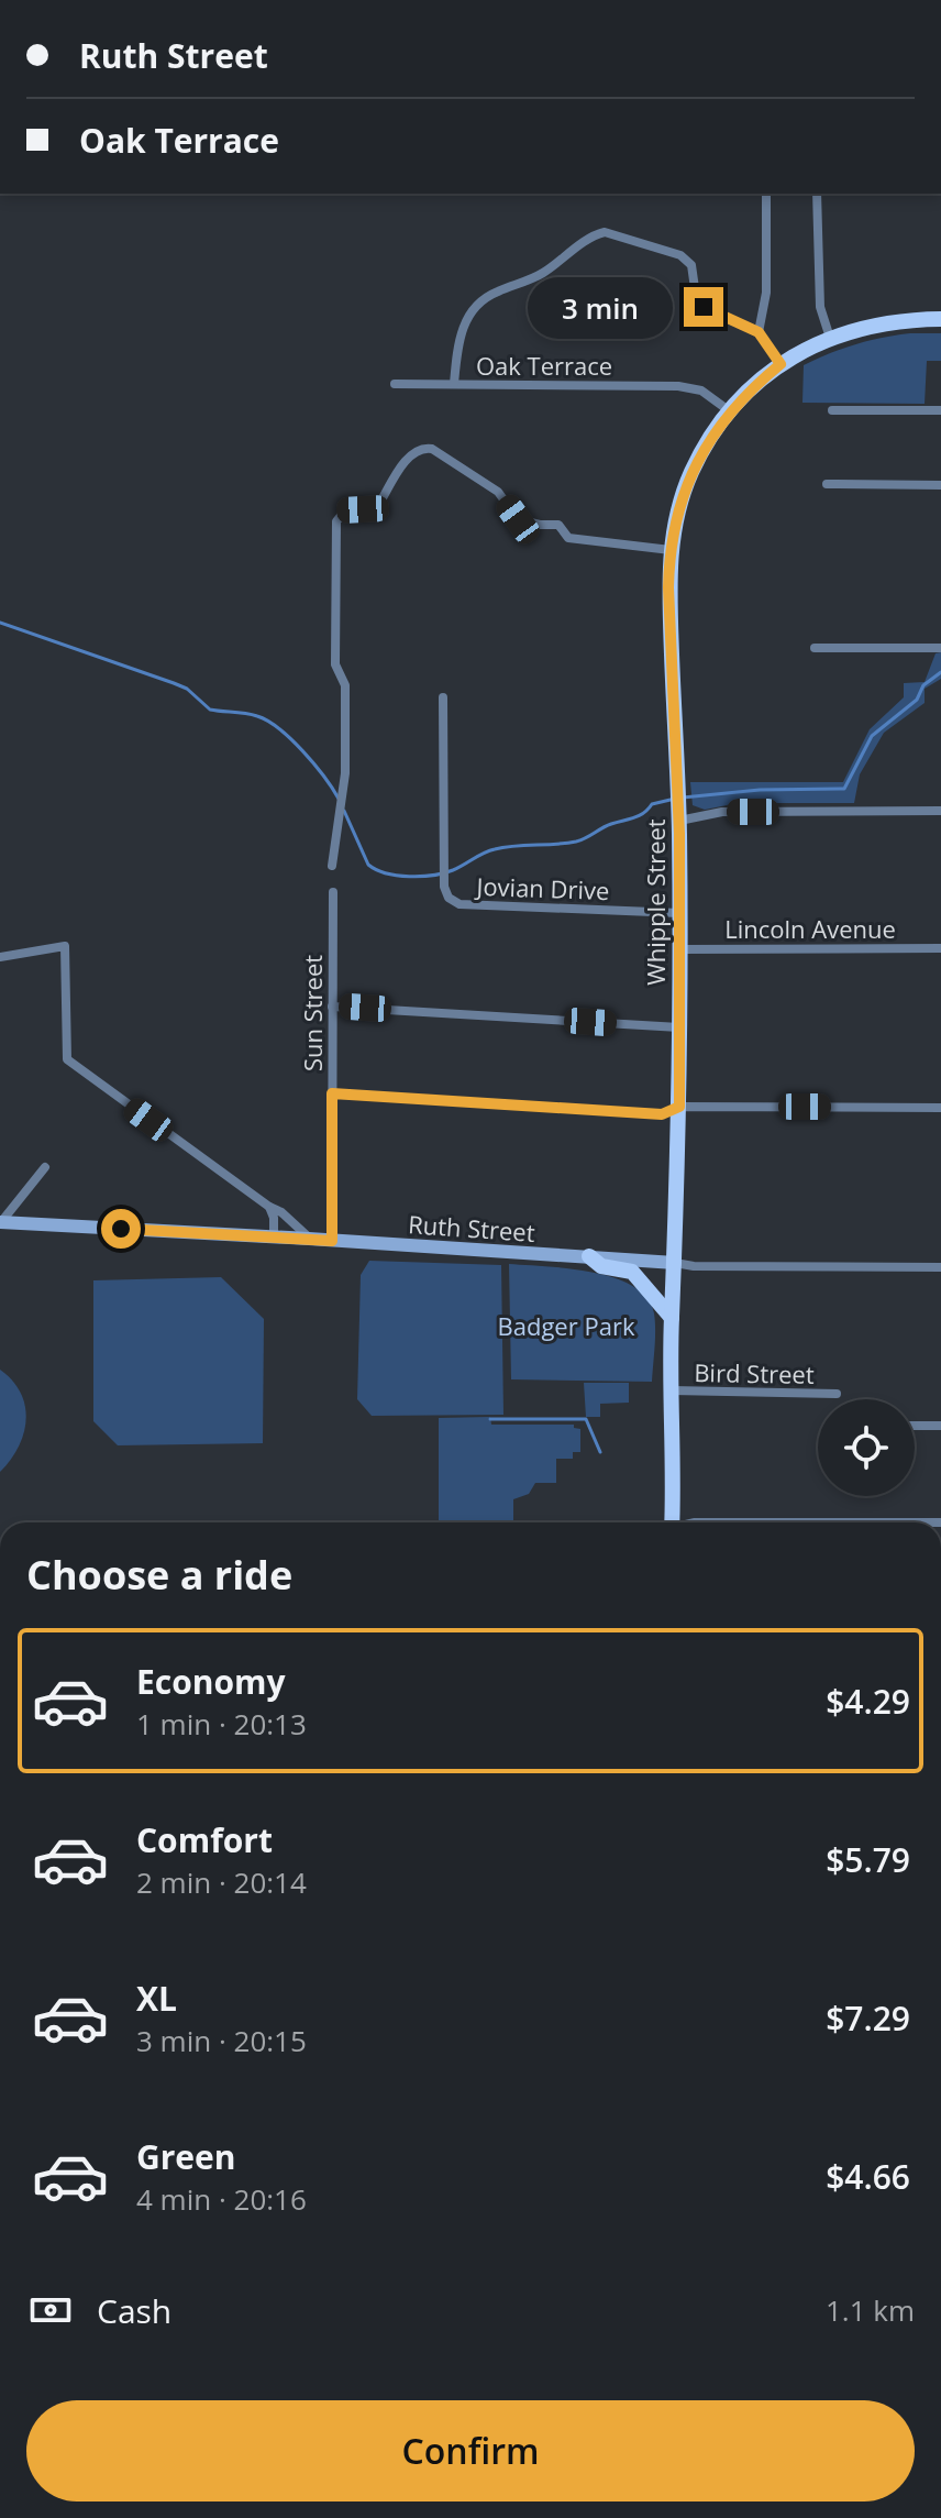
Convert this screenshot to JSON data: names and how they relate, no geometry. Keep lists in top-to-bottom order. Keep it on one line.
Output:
{"streets":{"main road":["Whipple Street"],"street":["Oak Terrace","Jovian Drive","Lincoln Avenue","Sun Street","Ruth Street","Bird Street"]},"crossings":[["Oak Terrace","Whipple Street"],["Jovian Drive","Whipple Street"],["Whipple Street","Lincoln Avenue"],["Whipple Street","Ruth Street"],["Whipple Street","Bird Street"],["Sun Street","Ruth Street"]],"parks":["Badger Park"],"page":{"banner":["Ruth Street","Oak Terrace"],"bubble":"3 min","heading":"Choose a ride","list":[{"name":"Economy","note":"1 min · 20:13","value":"$4.29"},{"name":"Comfort","note":"2 min · 20:14","value":"$5.79"},{"name":"XL","note":"3 min · 20:15","value":"$7.29"},{"name":"Green","note":"4 min · 20:16","value":"$4.66"}],"pay":["Cash","1.1 km"],"buttons":"Confirm"}}
